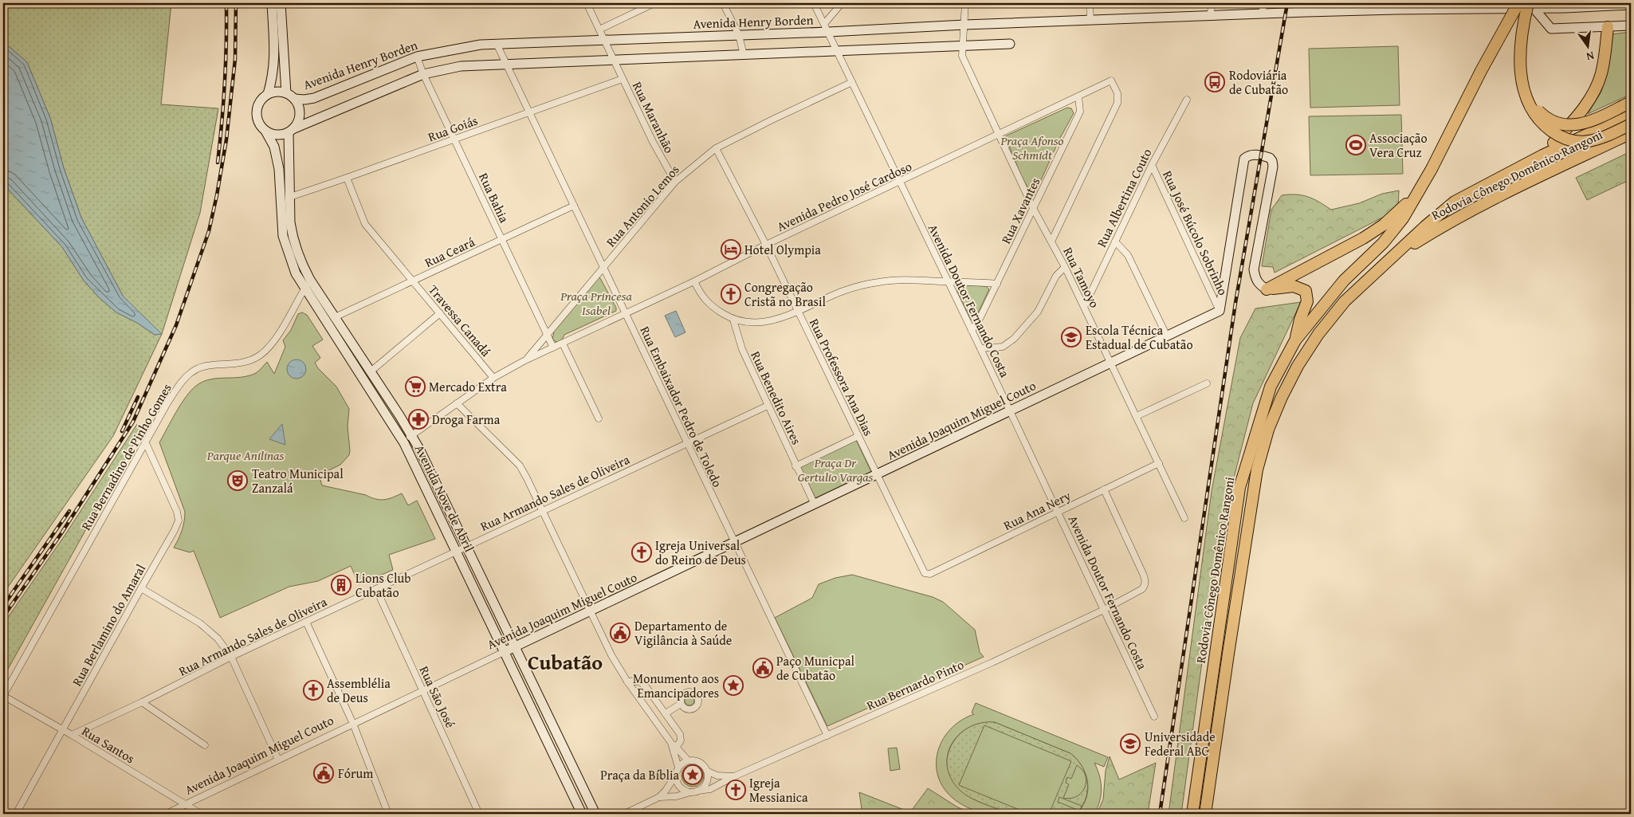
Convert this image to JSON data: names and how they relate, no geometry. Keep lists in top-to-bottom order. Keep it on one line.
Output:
{"streets":{"highway":["Rodovia Cônego Domênico Rangoni"],"street":["Avenida Henry Borden","Rua Maranhão","Rua Goiás","Avenida Pedro José Cardoso","Rua Bahia","Rua Albertina Couto","Rua Antonio Lemos","Rua Xavantes","Rua José Búcolo Sobrinho","Rua Ceará","Rua Tamoyo","Avenida Doutor Fernando Costa","Travessa Canadá","Rua Professora Ana Dias","Rua Benedito Aires","Rua Embaixador Pedro de Toledo","Avenida Joaquim Miguel Couto","Rua Bernadino de Pinho Gomes","Rua Armando Sales de Oliveira","Avenida Nove de Abril","Rua Ana Nery","Rua Berlamino do Amaral","Rua Bernardo Pinto","Rua São José","Rua Santos"]},"crossings":[["Avenida Henry Borden","Rua Maranhão"],["Avenida Henry Borden","Rua Bahia"],["Avenida Henry Borden","Avenida Doutor Fernando Costa"],["Avenida Henry Borden","Rua Embaixador Pedro de Toledo"],["Avenida Henry Borden","Avenida Nove de Abril"],["Rua Maranhão","Rua Goiás"],["Rua Maranhão","Rua Antonio Lemos"],["Rua Goiás","Rua Bahia"],["Rua Goiás","Travessa Canadá"],["Rua Goiás","Rua Embaixador Pedro de Toledo"],["Rua Goiás","Avenida Nove de Abril"],["Avenida Pedro José Cardoso","Rua Bahia"],["Avenida Pedro José Cardoso","Rua Antonio Lemos"],["Avenida Pedro José Cardoso","Rua Xavantes"],["Avenida Pedro José Cardoso","Rua Tamoyo"],["Avenida Pedro José Cardoso","Avenida Doutor Fernando Costa"],["Avenida Pedro José Cardoso","Travessa Canadá"],["Avenida Pedro José Cardoso","Rua Professora Ana Dias"],["Avenida Pedro José Cardoso","Rua Embaixador Pedro de Toledo"],["Avenida Pedro José Cardoso","Avenida Nove de Abril"],["Rua Bahia","Rua Antonio Lemos"],["Rua Bahia","Rua Ceará"],["Rua Albertina Couto","Rua José Búcolo Sobrinho"],["Rua Albertina Couto","Rua Tamoyo"],["Rua Antonio Lemos","Avenida Doutor Fernando Costa"],["Rua Antonio Lemos","Rua Professora Ana Dias"],["Rua Antonio Lemos","Rua Embaixador Pedro de Toledo"],["Rua Xavantes","Rua Tamoyo"],["Rua Xavantes","Avenida Doutor Fernando Costa"],["Rua José Búcolo Sobrinho","Avenida Joaquim Miguel Couto"],["Rua Ceará","Travessa Canadá"],["Rua Ceará","Rua Embaixador Pedro de Toledo"],["Rua Ceará","Avenida Nove de Abril"],["Rua Tamoyo","Avenida Joaquim Miguel Couto"],["Rua Tamoyo","Rua Ana Nery"],["Avenida Doutor Fernando Costa","Avenida Joaquim Miguel Couto"],["Avenida Doutor Fernando Costa","Rua Ana Nery"],["Avenida Doutor Fernando Costa","Rua Bernardo Pinto"],["Rua Professora Ana Dias","Avenida Joaquim Miguel Couto"],["Rua Professora Ana Dias","Rua Ana Nery"],["Rua Benedito Aires","Avenida Joaquim Miguel Couto"],["Rua Benedito Aires","Rua Armando Sales de Oliveira"],["Rua Embaixador Pedro de Toledo","Avenida Joaquim Miguel Couto"],["Rua Embaixador Pedro de Toledo","Rua Armando Sales de Oliveira"],["Rua Embaixador Pedro de Toledo","Rua Bernardo Pinto"],["Avenida Joaquim Miguel Couto","Avenida Nove de Abril"],["Avenida Joaquim Miguel Couto","Rua São José"],["Avenida Joaquim Miguel Couto","Rua Santos"],["Rua Bernadino de Pinho Gomes","Avenida Nove de Abril"],["Rua Bernadino de Pinho Gomes","Rua Berlamino do Amaral"],["Rua Bernadino de Pinho Gomes","Rua Santos"],["Rua Armando Sales de Oliveira","Avenida Nove de Abril"],["Rua Armando Sales de Oliveira","Rua São José"],["Rua Armando Sales de Oliveira","Rua Santos"],["Rua Ana Nery","Rua Bernardo Pinto"],["Rua Berlamino do Amaral","Rua Santos"]],"districts":["Cubatão"],"parks":["Praça Afonso Schmidt","Praça Princesa Isabel","Parque Anilinas","Praça Dr Gertulio Vargas"],"places":{"bus stop":["Rodoviária de Cubatão"],"sports":["Associação Vera Cruz"],"hotel":["Hotel Olympia"],"church":["Congregação Cristã no Brasil","Igreja Universal do Reino de Deus","Assemblélia de Deus","Igreja Messianica"],"school or university":["Escola Técnica Estadual de Cubatão","Universidade Federal ABC"],"supermarket":["Mercado Extra"],"pharmacy":["Droga Farma"],"theatre":["Teatro Municipal Zanzalá"],"building":["Lions Club Cubatão"],"public building":["Departamento de Vigilância à Saúde","Paço Municpal de Cubatão","Fórum"],"place":["Monumento aos Emancipadores","Praça da Bíblia"]},"north":"bottom"}
